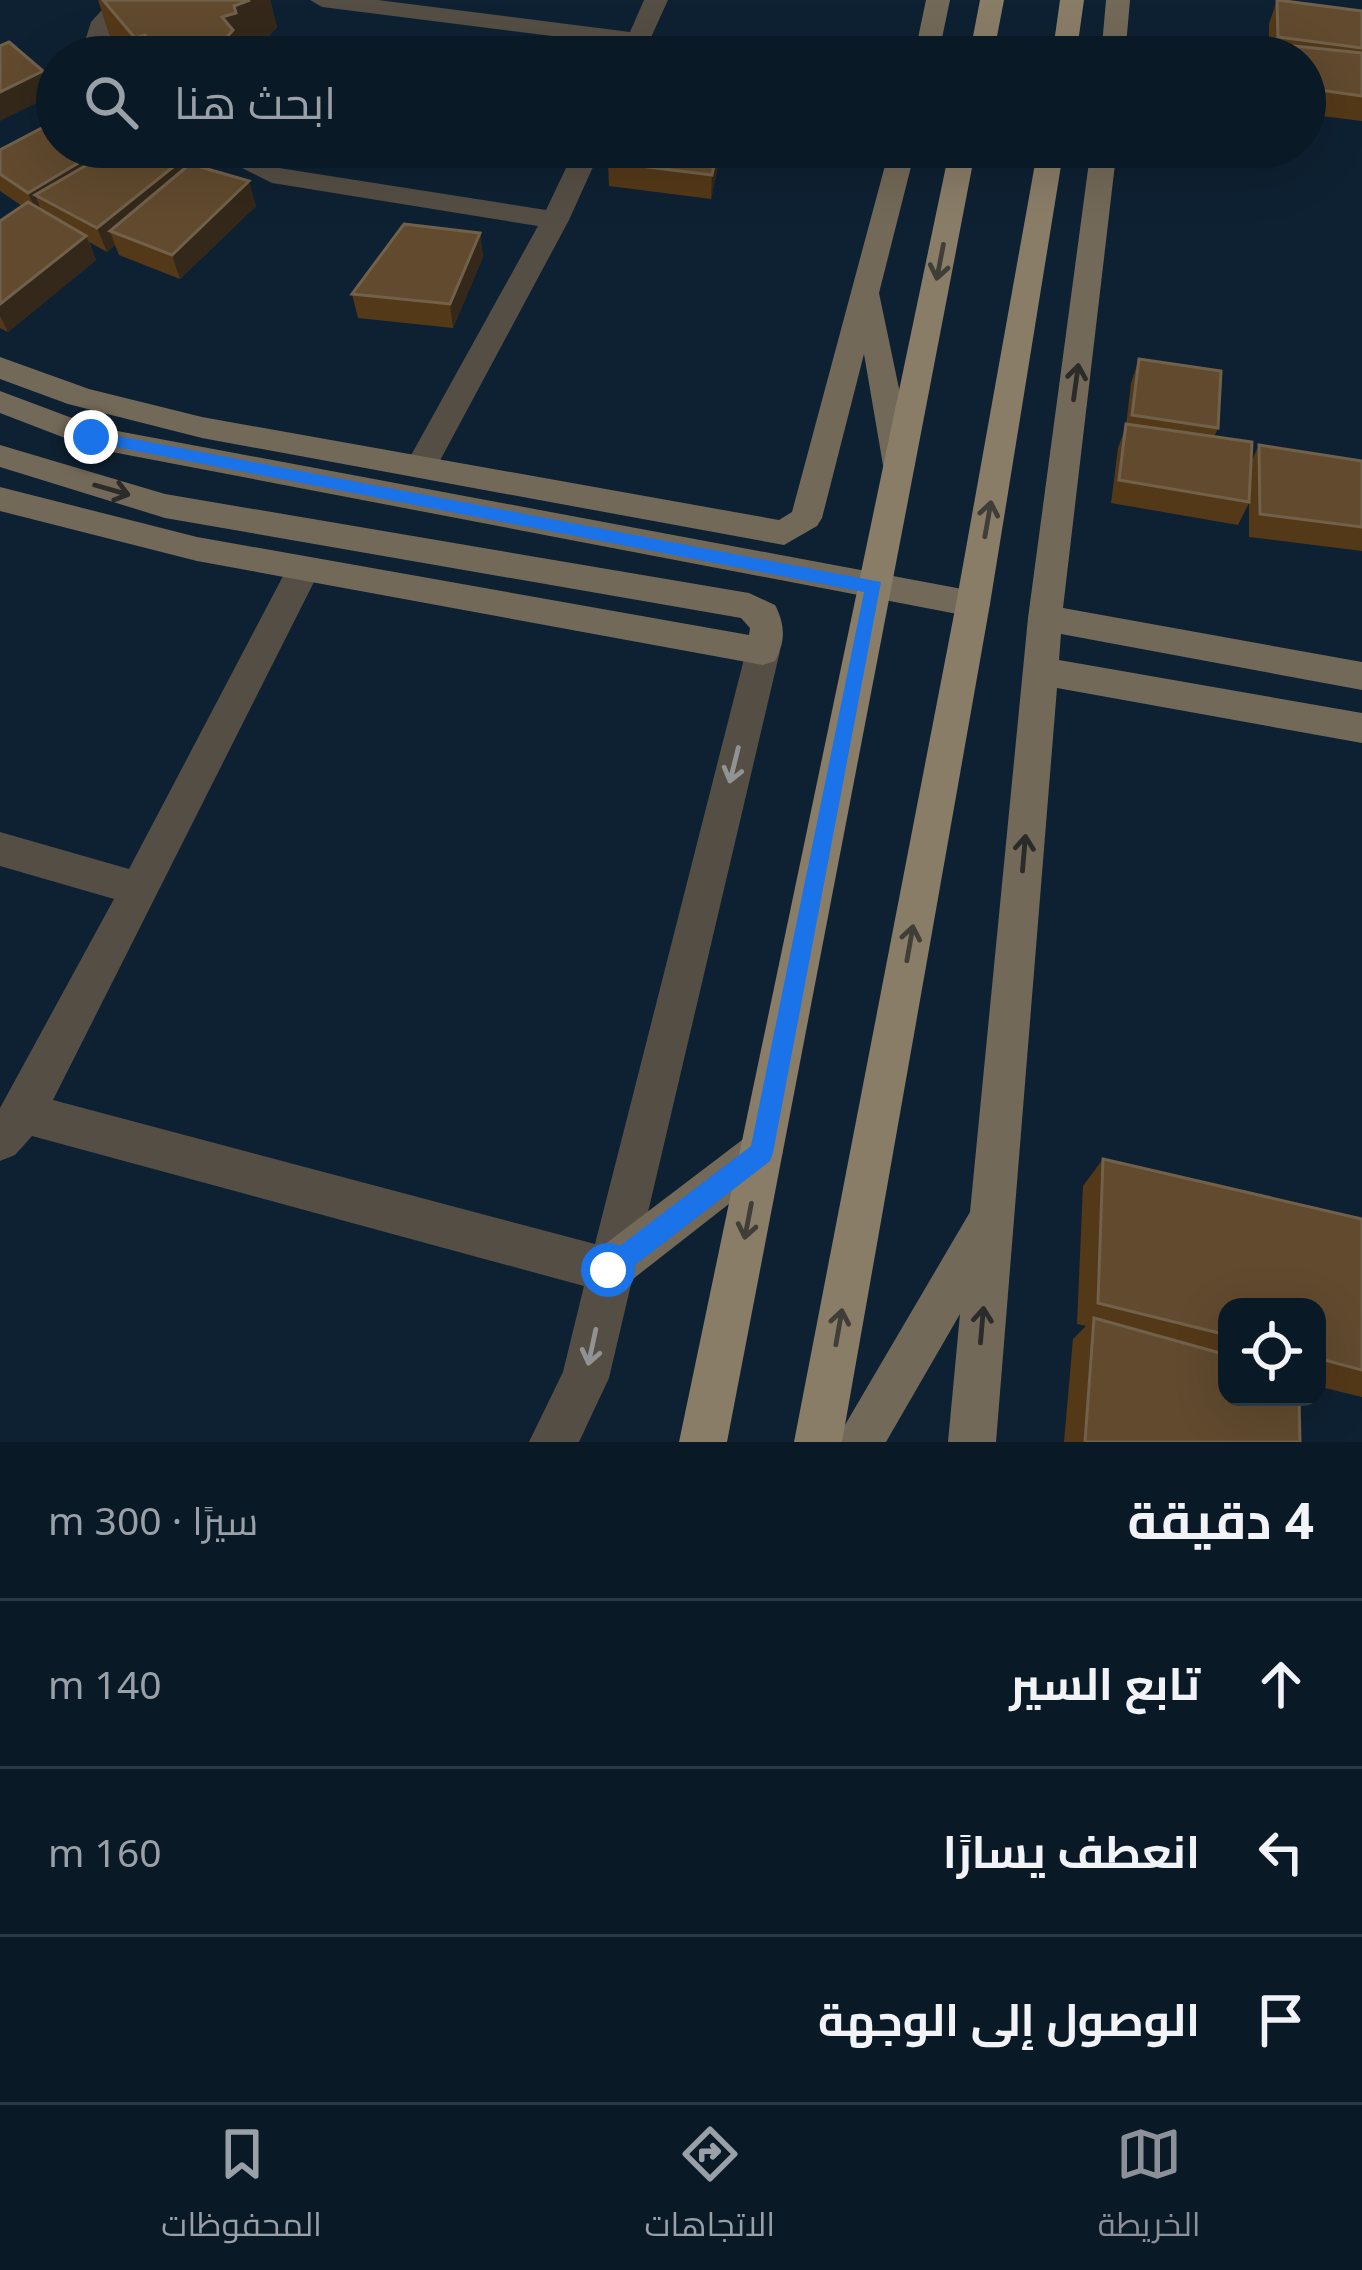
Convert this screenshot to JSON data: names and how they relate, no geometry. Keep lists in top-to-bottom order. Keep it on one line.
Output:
{"page":{"search":"ابحث هنا","heading":["4 دقيقة","سيرًا · 300 m"],"list":[["تابع السير","140 m"],["انعطف يسارًا","160 m"],"الوصول إلى الوجهة"],"nav":["الخريطة","الاتجاهات","المحفوظات"]}}
